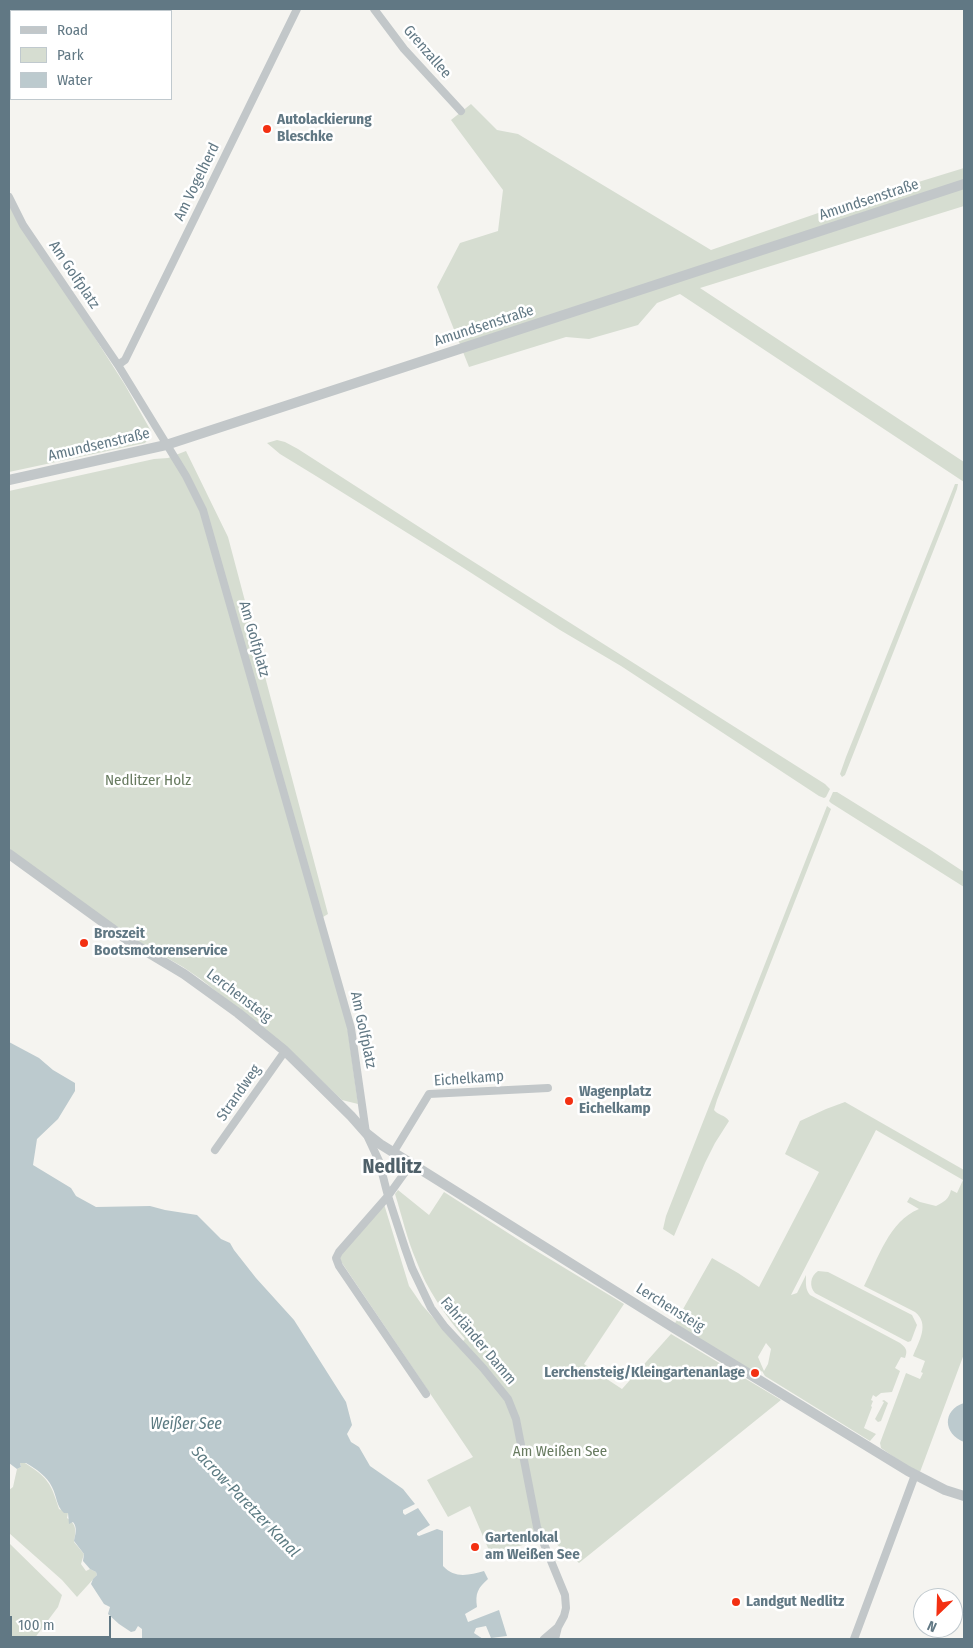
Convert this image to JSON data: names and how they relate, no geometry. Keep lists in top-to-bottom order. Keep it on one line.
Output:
{"streets":{"street":["Grenzallee","Am Vogelherd","Amundsenstraße","Am Golfplatz","Lerchensteig","Eichelkamp","Strandweg","Fahrländer Damm"]},"crossings":[["Am Vogelherd","Am Golfplatz"],["Amundsenstraße","Am Golfplatz"],["Am Golfplatz","Lerchensteig"],["Am Golfplatz","Fahrländer Damm"],["Lerchensteig","Eichelkamp"],["Lerchensteig","Strandweg"],["Lerchensteig","Fahrländer Damm"]],"districts":["Nedlitz"],"water":["Weißer See","Sacrow-Paretzer Kanal"],"parks":["Nedlitzer Holz","Am Weißen See"],"places":["Autolackierung Bleschke","Broszeit Bootsmotorenservice","Wagenplatz Eichelkamp","Lerchensteig/Kleingartenanlage","Gartenlokal am Weißen See","Landgut Nedlitz"],"legend":["Road","Park","Water"],"scale_bar":"100 m","north":"bottom left"}
